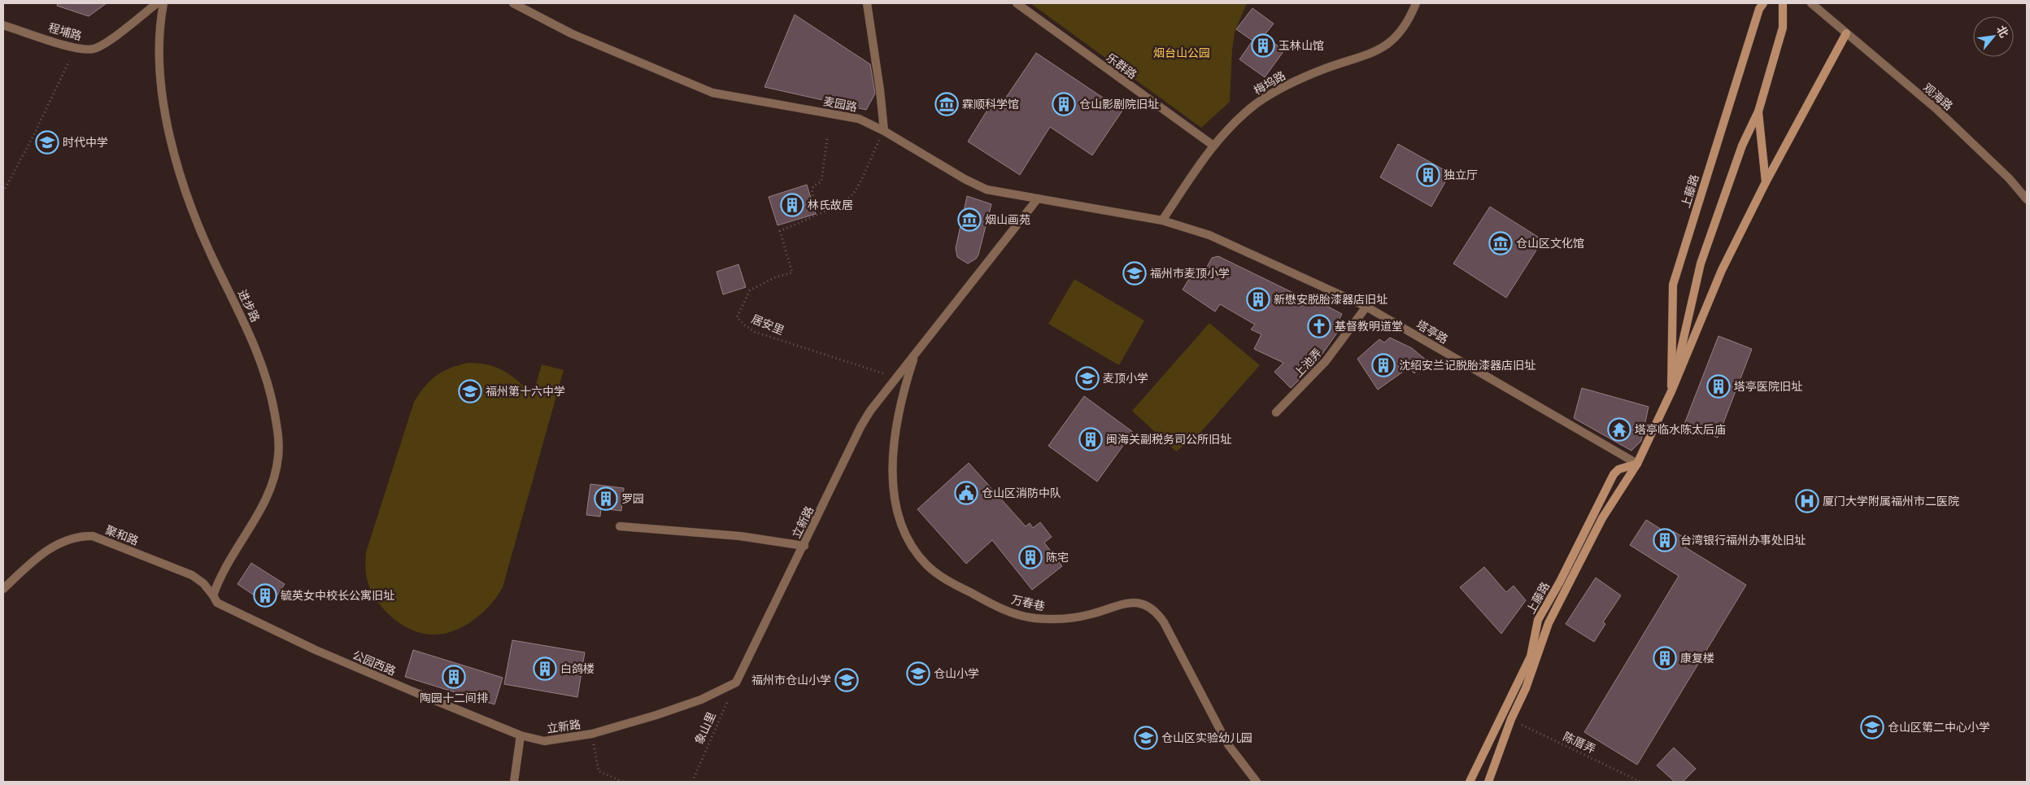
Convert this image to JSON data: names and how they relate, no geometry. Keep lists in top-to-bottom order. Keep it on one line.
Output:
{"streets":{"main road":["上藤路"],"street":["程埔路","乐群路","梅坞路","观海路","麦园路","进步路","塔亭路","上池弄","立新路","聚和路","万春巷","公园西路"],"path":["居安里","象山里","陈厝弄"]},"crossings":[["乐群路","梅坞路"],["梅坞路","麦园路"],["梅坞路","塔亭路"],["麦园路","塔亭路"],["麦园路","立新路"],["上藤路","塔亭路"],["进步路","聚和路"],["进步路","公园西路"],["居安里","立新路"],["塔亭路","上池弄"],["立新路","万春巷"],["立新路","公园西路"],["立新路","象山里"],["聚和路","公园西路"]],"parks":["烟台山公园"],"places":{"building":["玉林山馆","仓山影剧院旧址","独立厅","林氏故居","新懋安脱胎漆器店旧址","沈绍安兰记脱胎漆器店旧址","塔亭医院旧址","闽海关副税务司公所旧址","罗园","台湾银行福州办事处旧址","陈宅","毓英女中校长公寓旧址","康复楼","白鸽楼","陶园十二间排"],"museum":["霖顺科学馆","烟山画苑","仓山区文化馆"],"school or university":["时代中学","福州市麦顶小学","麦顶小学","福州第十六中学","仓山小学","福州市仓山小学","仓山区第二中心小学","仓山区实验幼儿园"],"church":["基督教明道堂"],"temple":["塔亭临水陈太后庙"],"public building":["仓山区消防中队"],"hospital":["厦门大学附属福州市二医院"]},"north":"top right"}
